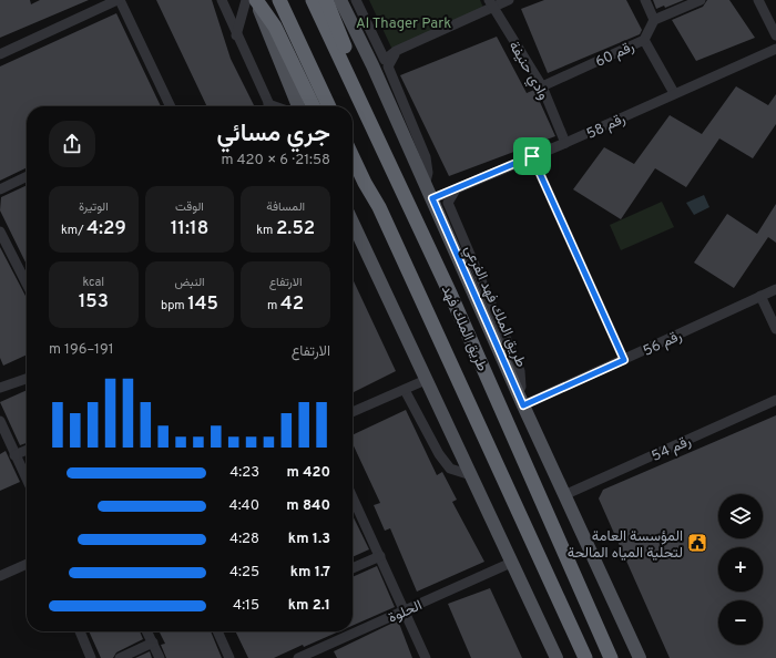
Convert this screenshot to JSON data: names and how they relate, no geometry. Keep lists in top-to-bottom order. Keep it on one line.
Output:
{"streets":{"highway":["طريق الملك فهد"],"main road":["طريق الملك فهد الفرعي"],"street":["رقم 60","وادي حنيفة","رقم 58","رقم 56","رقم 54","الحلوة"]},"crossings":[["رقم 60","وادي حنيفة"],["وادي حنيفة","رقم 58"],["رقم 58","طريق الملك فهد الفرعي"],["طريق الملك فهد الفرعي","رقم 56"],["طريق الملك فهد الفرعي","رقم 54"]],"parks":["Al Thager Park"],"places":{"public building":["المؤسسة العامة لتحلية المياه المالحة"]},"page":{"heading":["جري مسائي","21:58 · 6 × 420 m"],"stats":[["المسافة","2.52 km"],["الوقت","11:18"],["الوتيرة","4:29 /km"],["الارتفاع","42 m"],["النبض","145 bpm"],["kcal","153"]],"chart":["الارتفاع","191–196 m"],"list":[{"name":"420 m","note":"4:23"},{"name":"840 m","note":"4:40"},{"name":"1.3 km","note":"4:28"},{"name":"1.7 km","note":"4:25"},{"name":"2.1 km","note":"4:15"}],"map_buttons":["+","−"]}}
